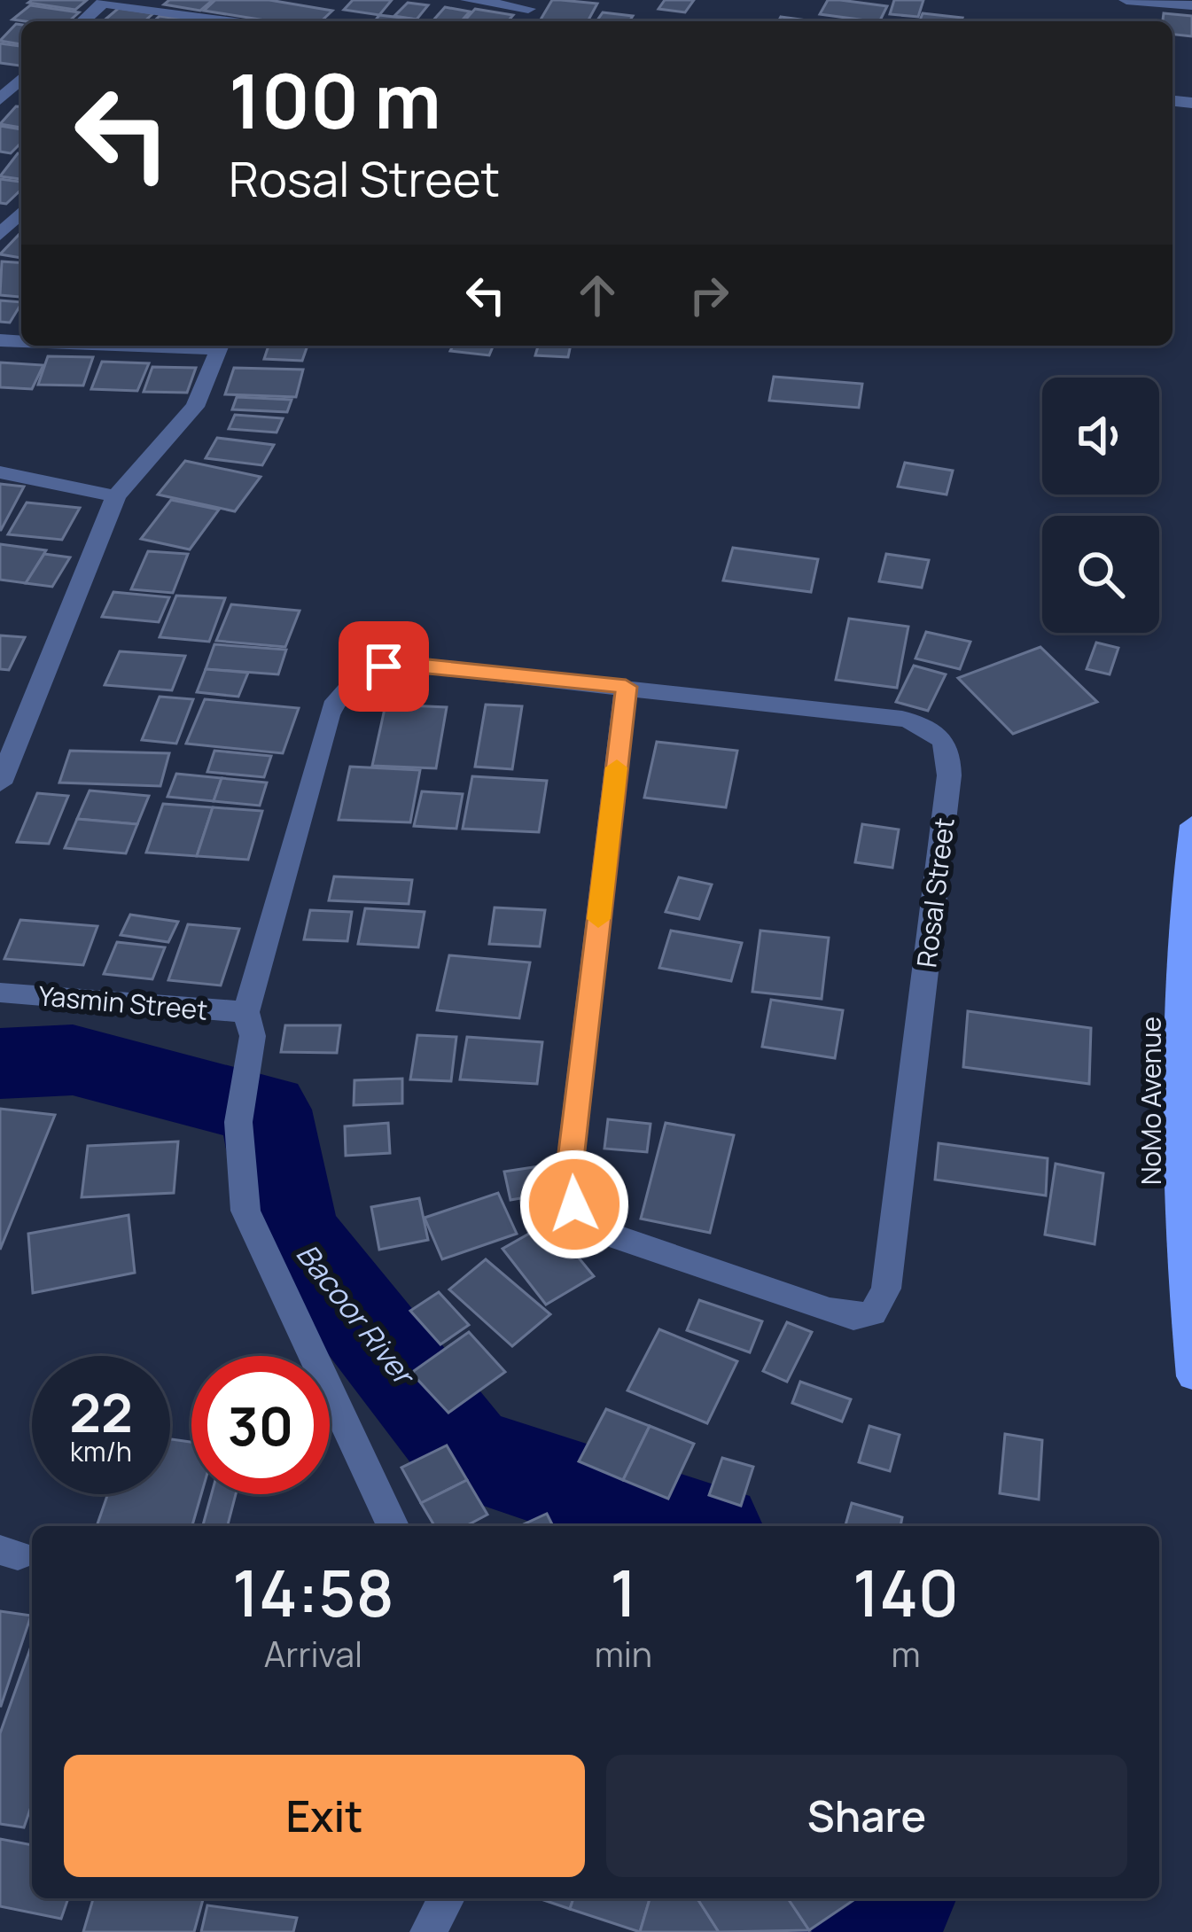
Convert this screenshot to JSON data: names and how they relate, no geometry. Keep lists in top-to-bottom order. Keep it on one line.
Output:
{"streets":{"main road":["NoMo Avenue"],"street":["Rosal Street","Yasmin Street"]},"crossings":[["Rosal Street","Yasmin Street"]],"water":["Bacoor River"],"page":{"turn":["100 m","Rosal Street"],"speed":"22 km/h","limit":"30","eta":["14:58","Arrival","1","min","140","m"],"buttons":["Exit","Share"]}}
